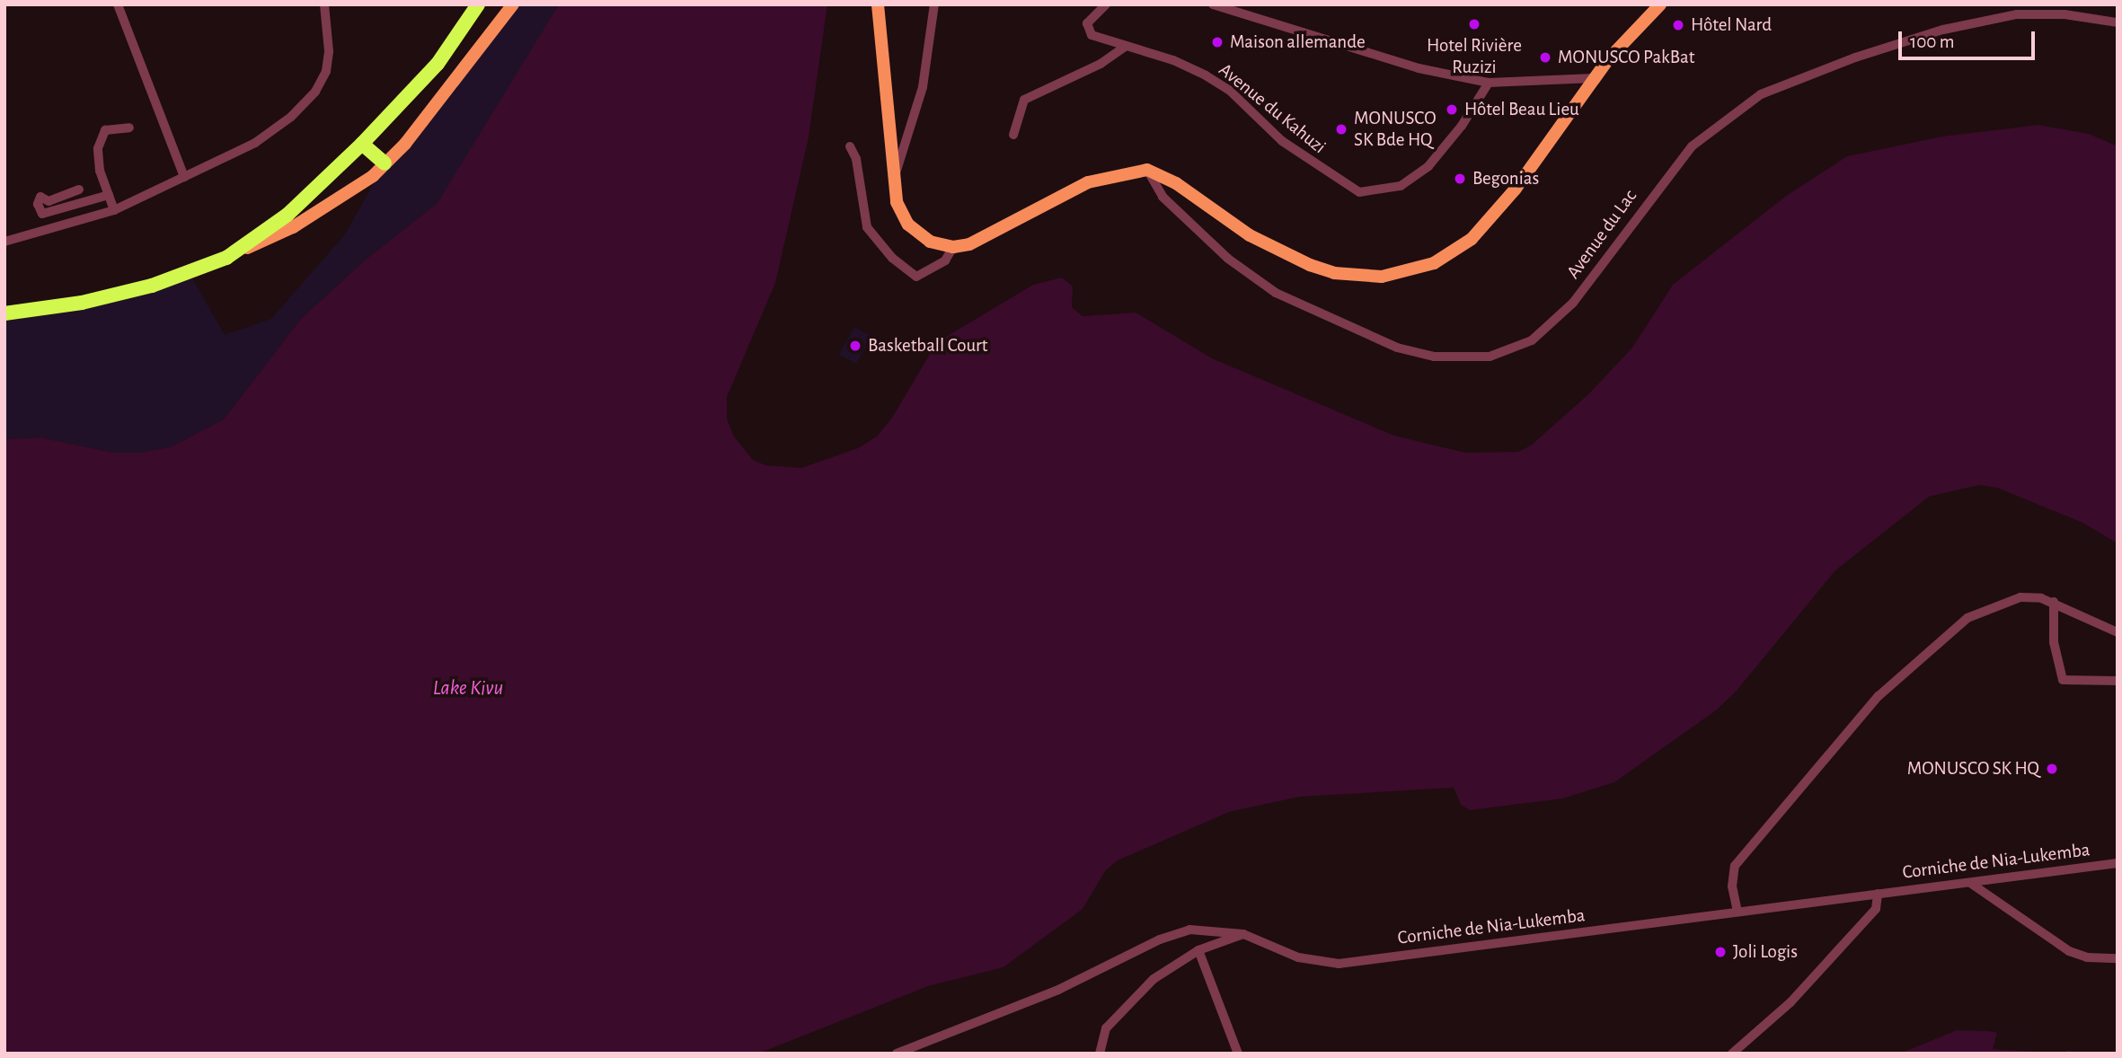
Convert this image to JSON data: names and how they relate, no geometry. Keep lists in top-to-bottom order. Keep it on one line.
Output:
{"streets":{"street":["Avenue du Kahuzi","Avenue du Lac","Corniche de Nia-Lukemba"]},"water":["Lake Kivu"],"places":["Hotel Rivière Ruzizi","Hôtel Nard","Maison allemande","MONUSCO PakBat","Hôtel Beau Lieu","MONUSCO SK Bde HQ","Begonias","Basketball Court","MONUSCO SK HQ","Joli Logis"],"scale_bar":"100 m"}
